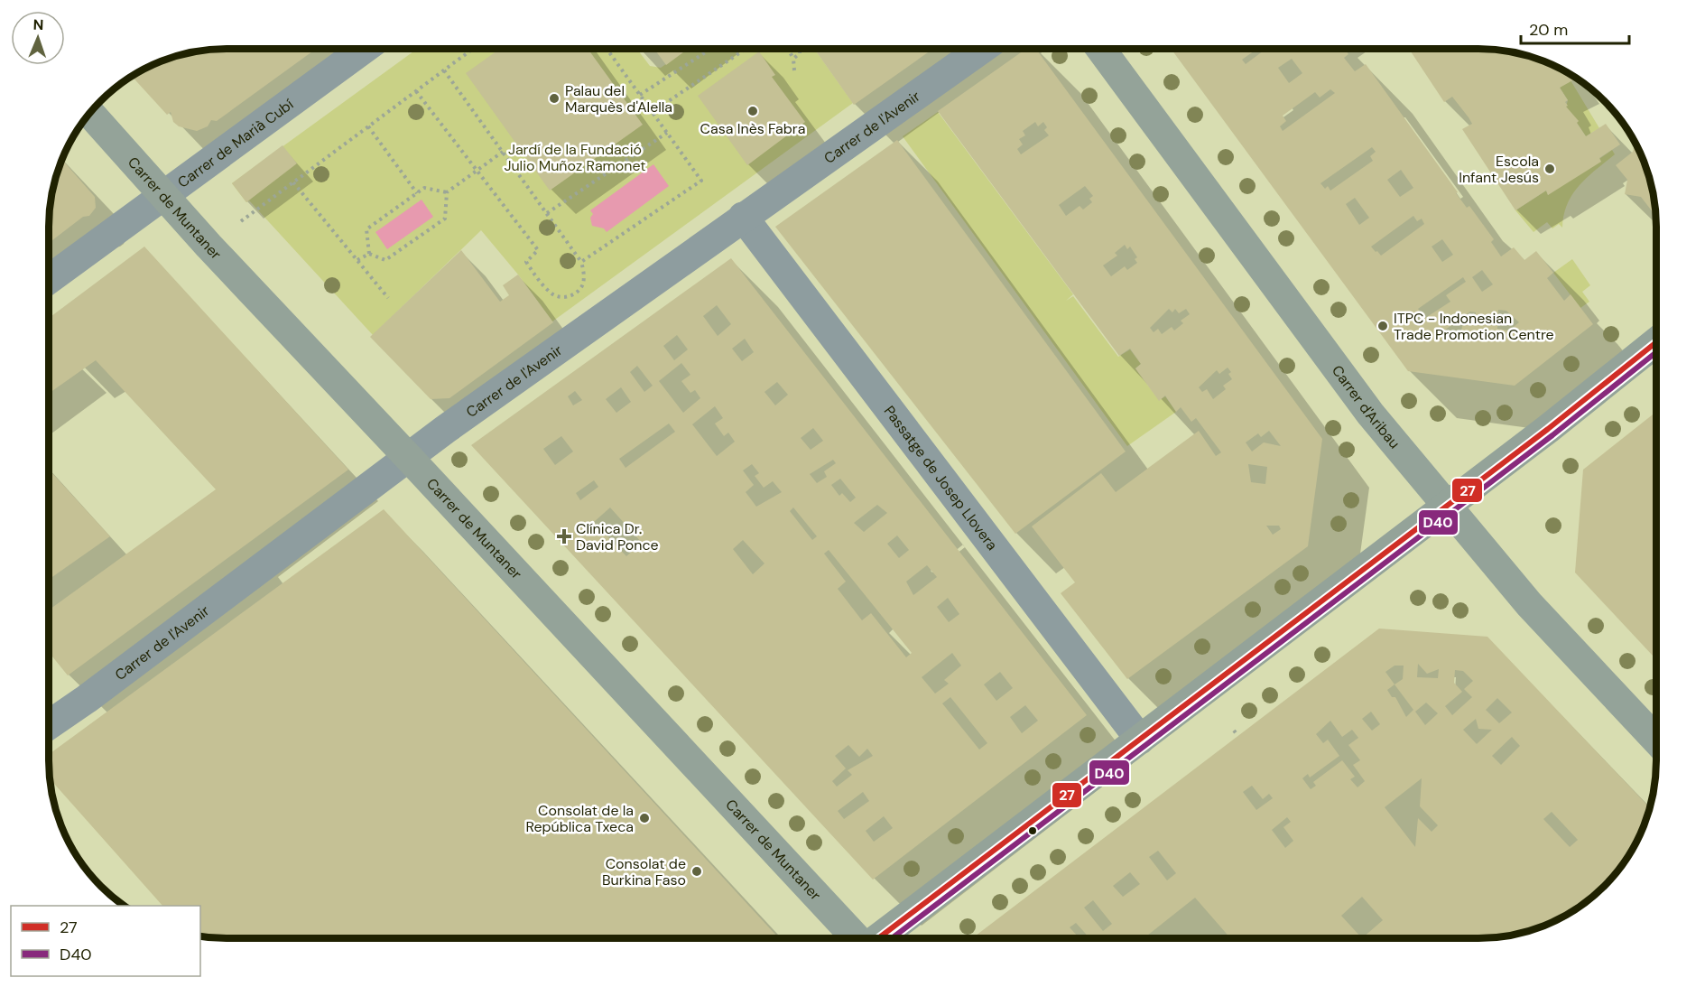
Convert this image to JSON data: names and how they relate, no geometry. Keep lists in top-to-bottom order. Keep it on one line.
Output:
{"streets":{"street":["Carrer de l'Avenir","Carrer de Marià Cubí","Carrer de Muntaner","Carrer d'Aribau","Passatge de Josep Llovera"]},"crossings":[["Carrer de l'Avenir","Carrer de Muntaner"],["Carrer de l'Avenir","Passatge de Josep Llovera"],["Carrer de Marià Cubí","Carrer de Muntaner"]],"parks":["Jardí de la Fundació Julio Muñoz Ramonet"],"places":{"other":["Palau del Marquès d'Alella","Casa Inès Fabra","Escola Infant Jesús","ITPC - Indonesian Trade Promotion Centre","Consolat de la República Txeca","Consolat de Burkina Faso"],"health":["Clínica Dr. David Ponce"]},"lines":["transit line 27","transit line D40"],"legend":["27","D40"],"scale_bar":"20 m","north":"top"}
